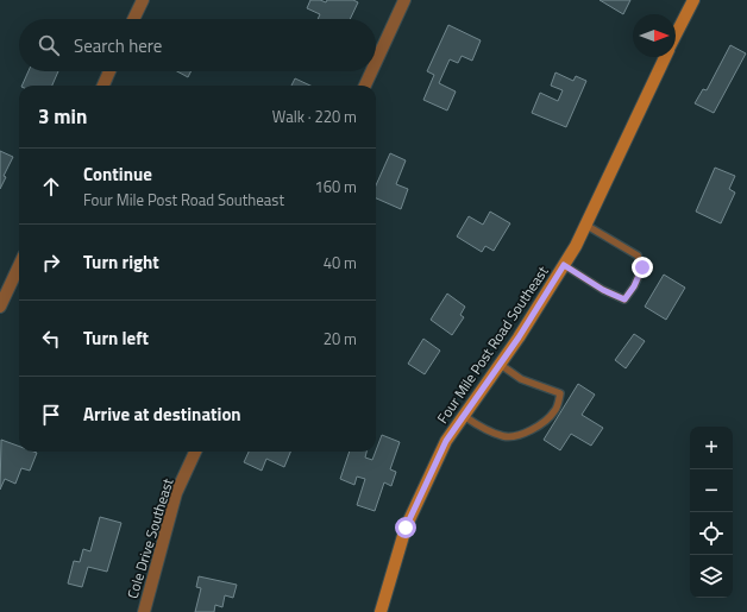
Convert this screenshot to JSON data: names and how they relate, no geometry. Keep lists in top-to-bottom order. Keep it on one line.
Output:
{"streets":{"main road":["Four Mile Post Road Southeast"],"street":["Cole Drive Southeast"]},"north":"right","page":{"search":"Search here","heading":["3 min","Walk · 220 m"],"list":[["Continue","Four Mile Post Road Southeast","160 m"],["Turn right","40 m"],["Turn left","20 m"],"Arrive at destination"],"map_buttons":["+","−"]}}
